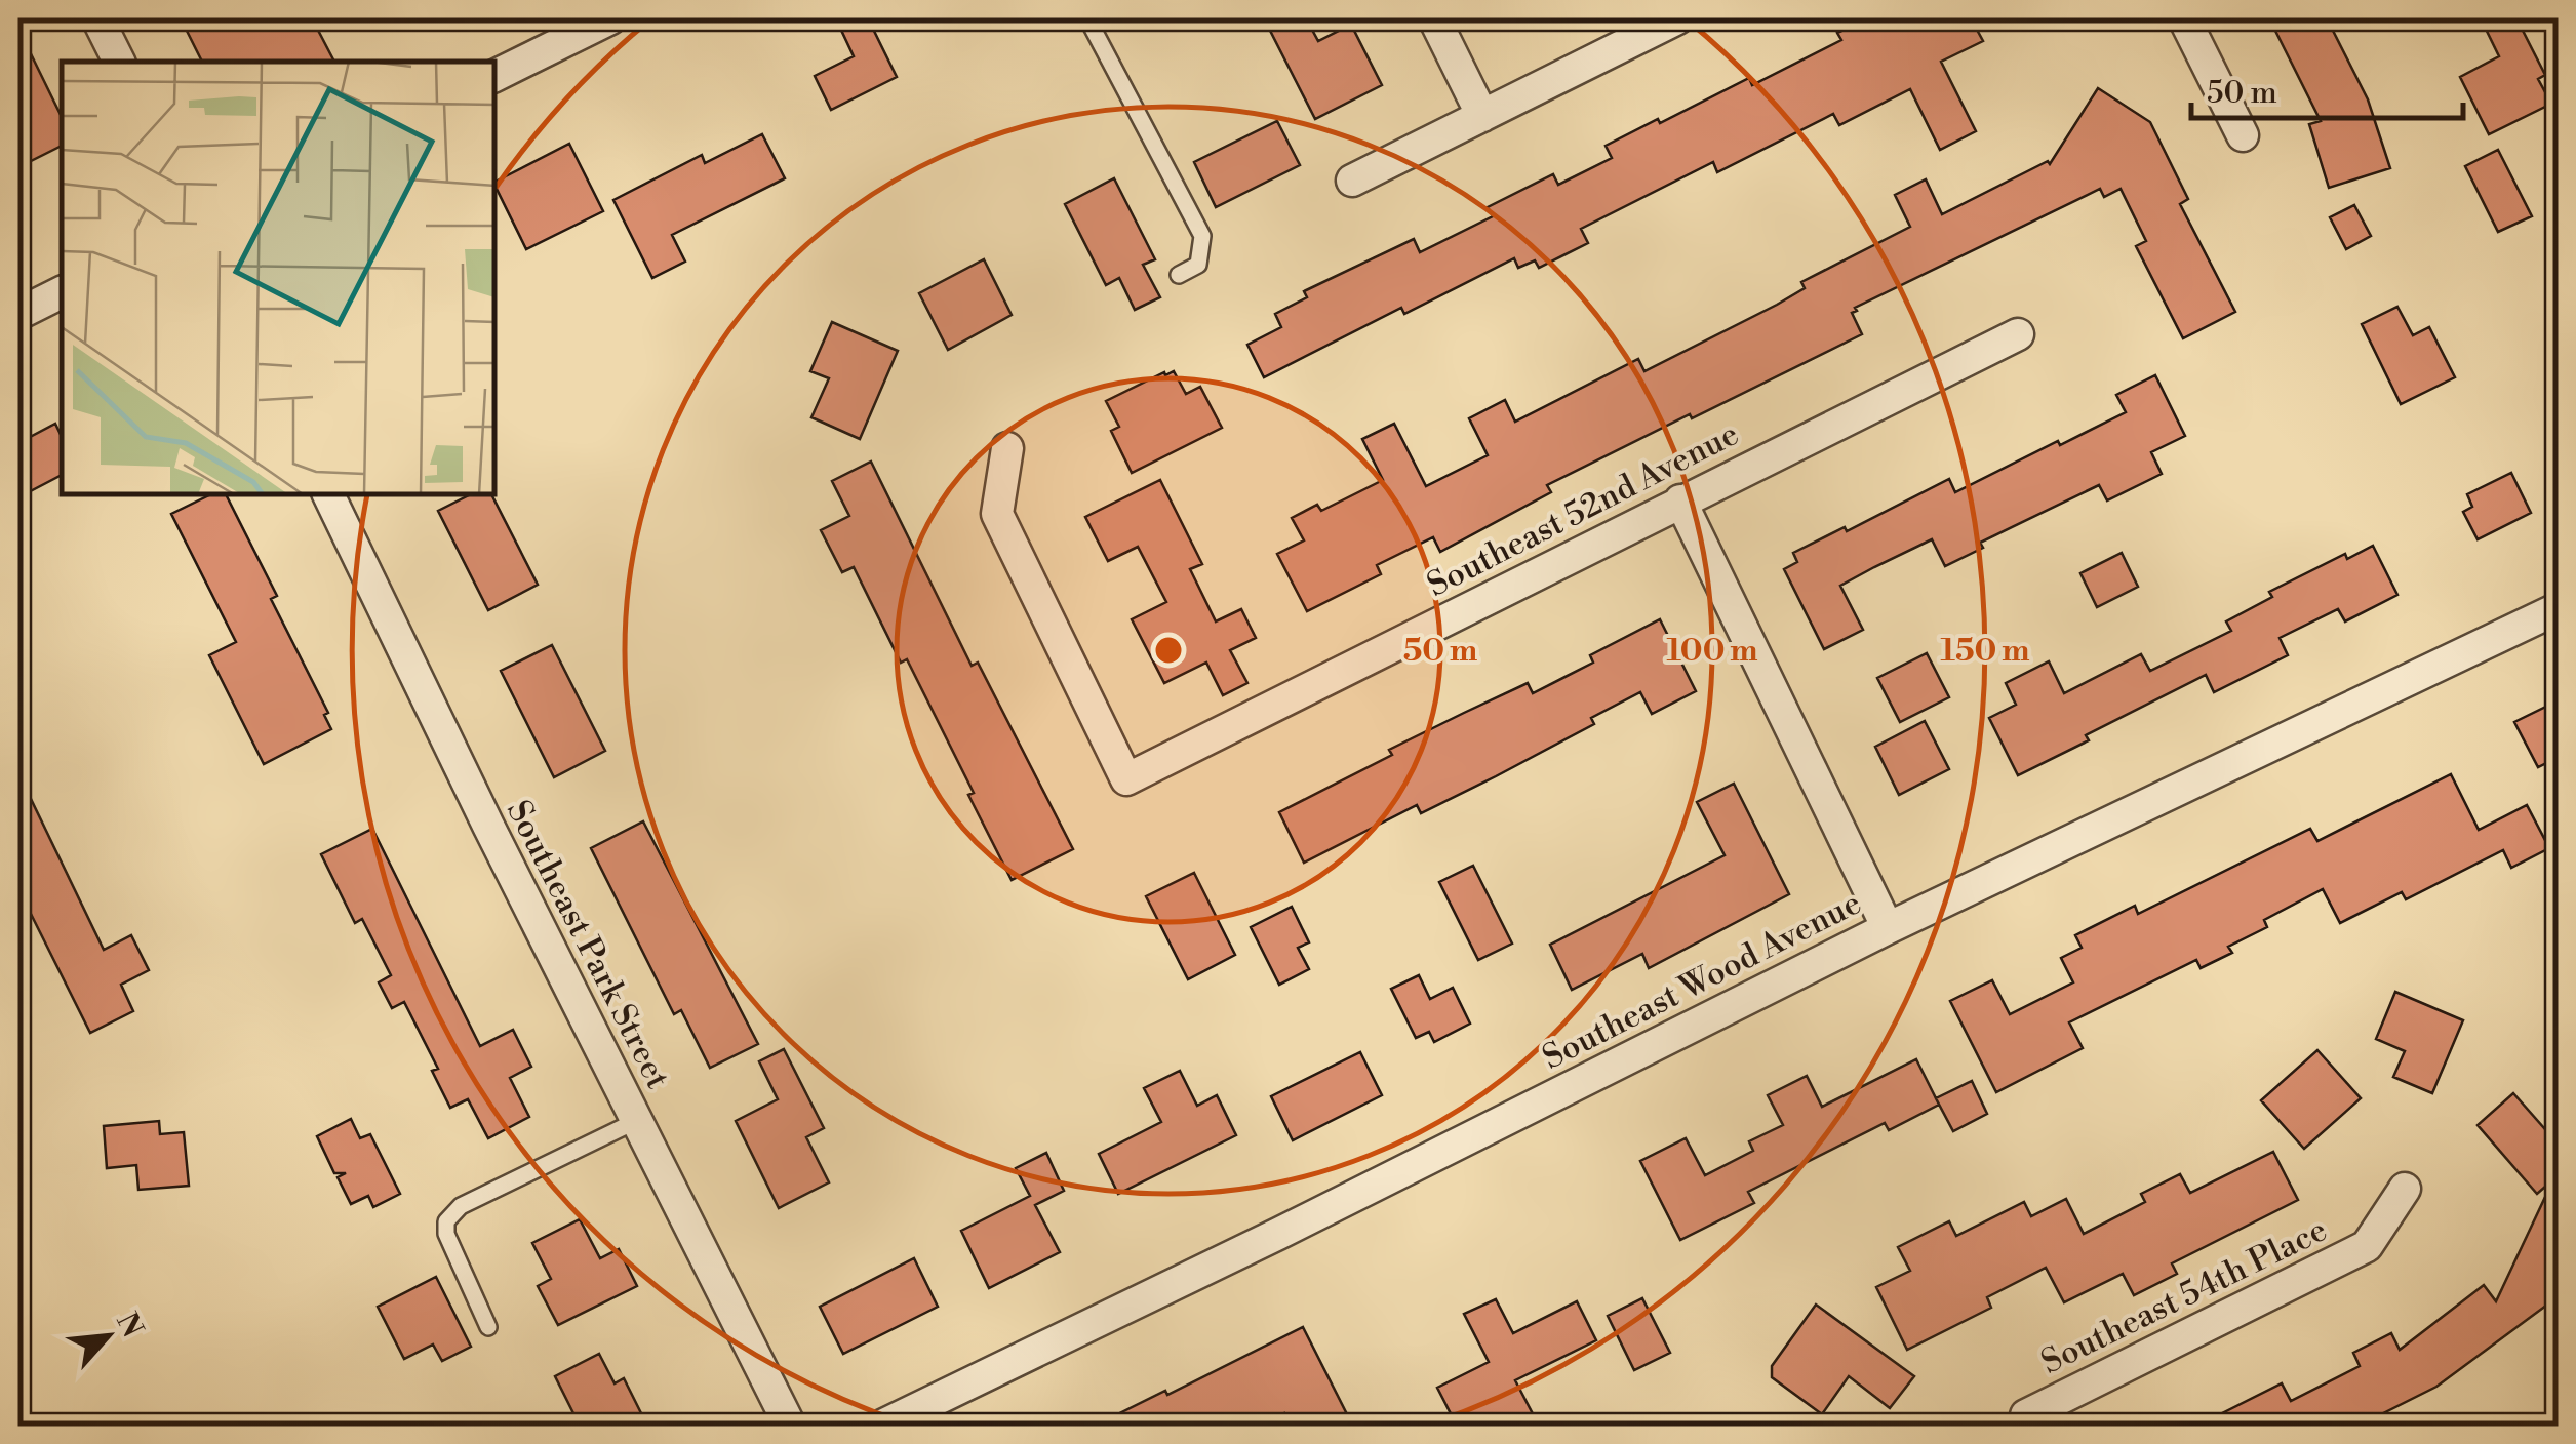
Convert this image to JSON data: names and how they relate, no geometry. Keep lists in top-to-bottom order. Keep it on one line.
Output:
{"streets":{"street":["Southeast 52nd Avenue","Southeast Park Street","Southeast Wood Avenue","Southeast 54th Place"]},"scale_bar":"50 m","north":"top right","rings":["50 m","100 m","150 m"]}
